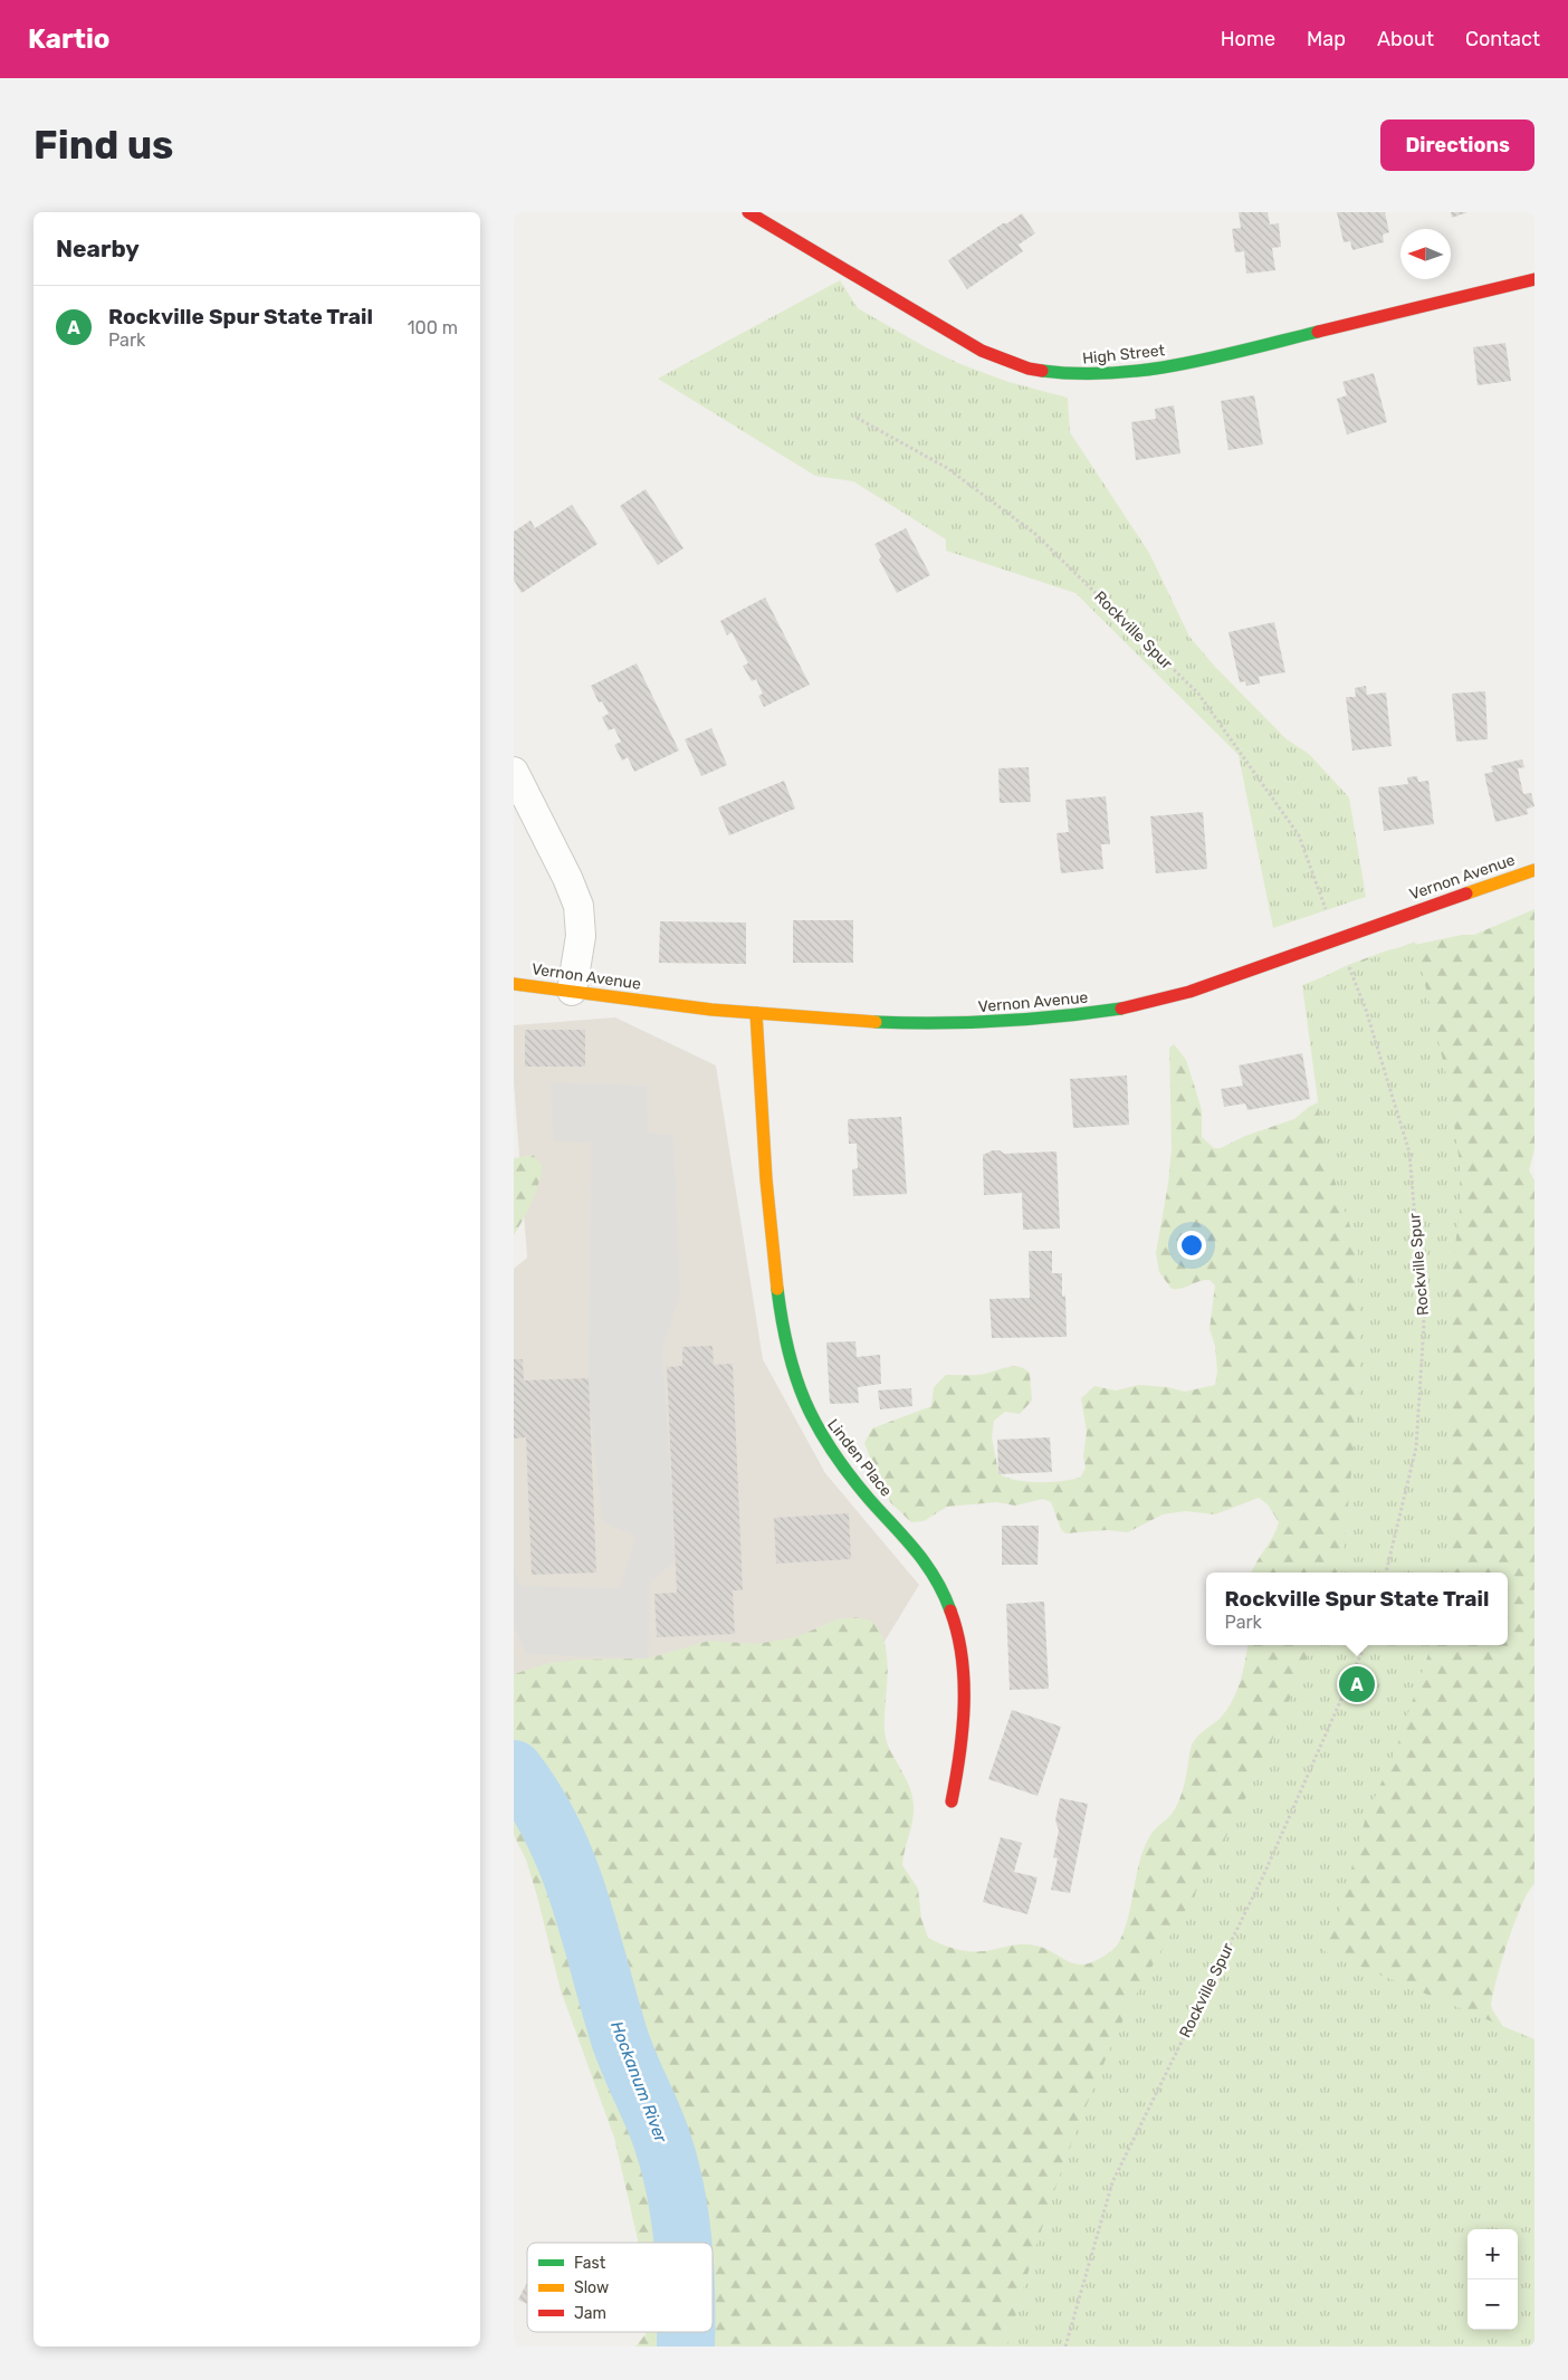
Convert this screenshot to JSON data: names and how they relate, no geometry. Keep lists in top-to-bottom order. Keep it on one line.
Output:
{"streets":{"street":["High Street","Vernon Avenue","Linden Place"],"path":["Rockville Spur"]},"crossings":[["Vernon Avenue","Linden Place"]],"water":["Hockanum River"],"legend":["Fast","Slow","Jam"],"north":"left","page":{"header":"Kartio","nav":["Home","Map","About","Contact"],"buttons":"Directions","title":"Find us","heading":"Nearby","list":[{"mark":"A","name":"Rockville Spur State Trail","note":"Park","value":"100 m"}],"popup":["Rockville Spur State Trail","Park"],"pins":"A","map_buttons":["+","−"]}}
